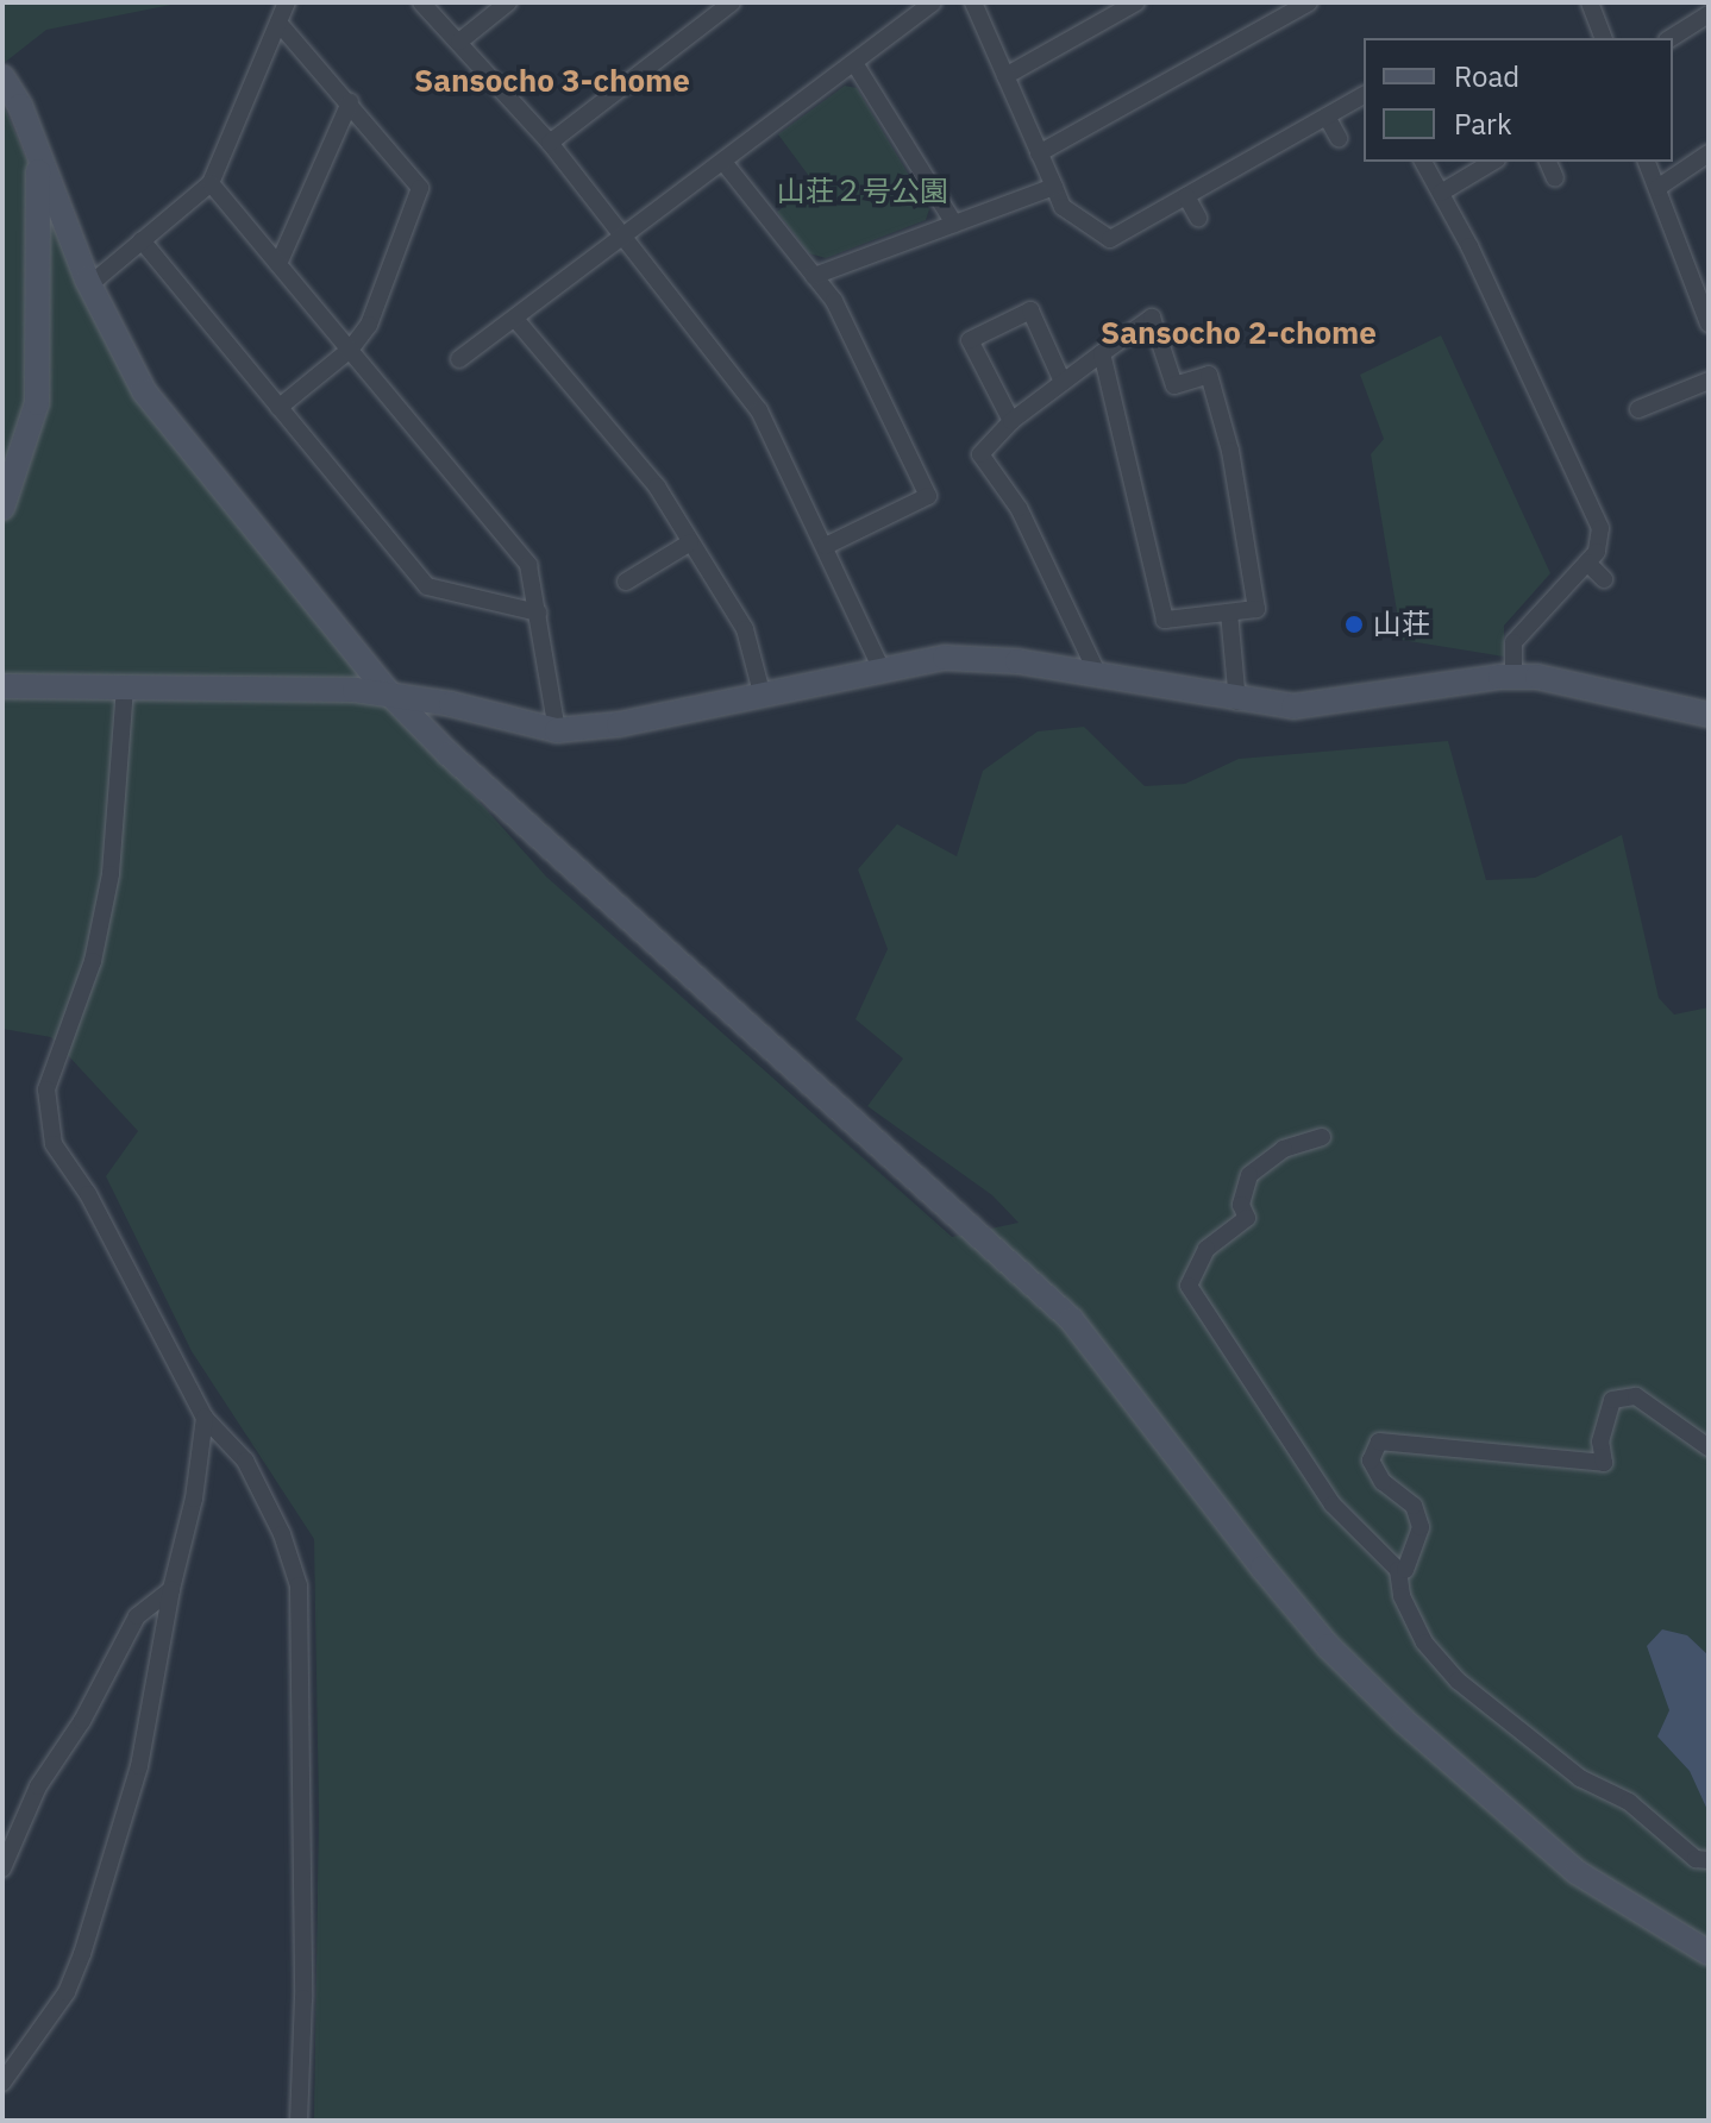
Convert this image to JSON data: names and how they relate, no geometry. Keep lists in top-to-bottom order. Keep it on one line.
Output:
{"districts":["Sansocho 3-chome","Sansocho 2-chome"],"parks":["山荘２号公園"],"places":["山荘"],"legend":["Road","Park"]}
